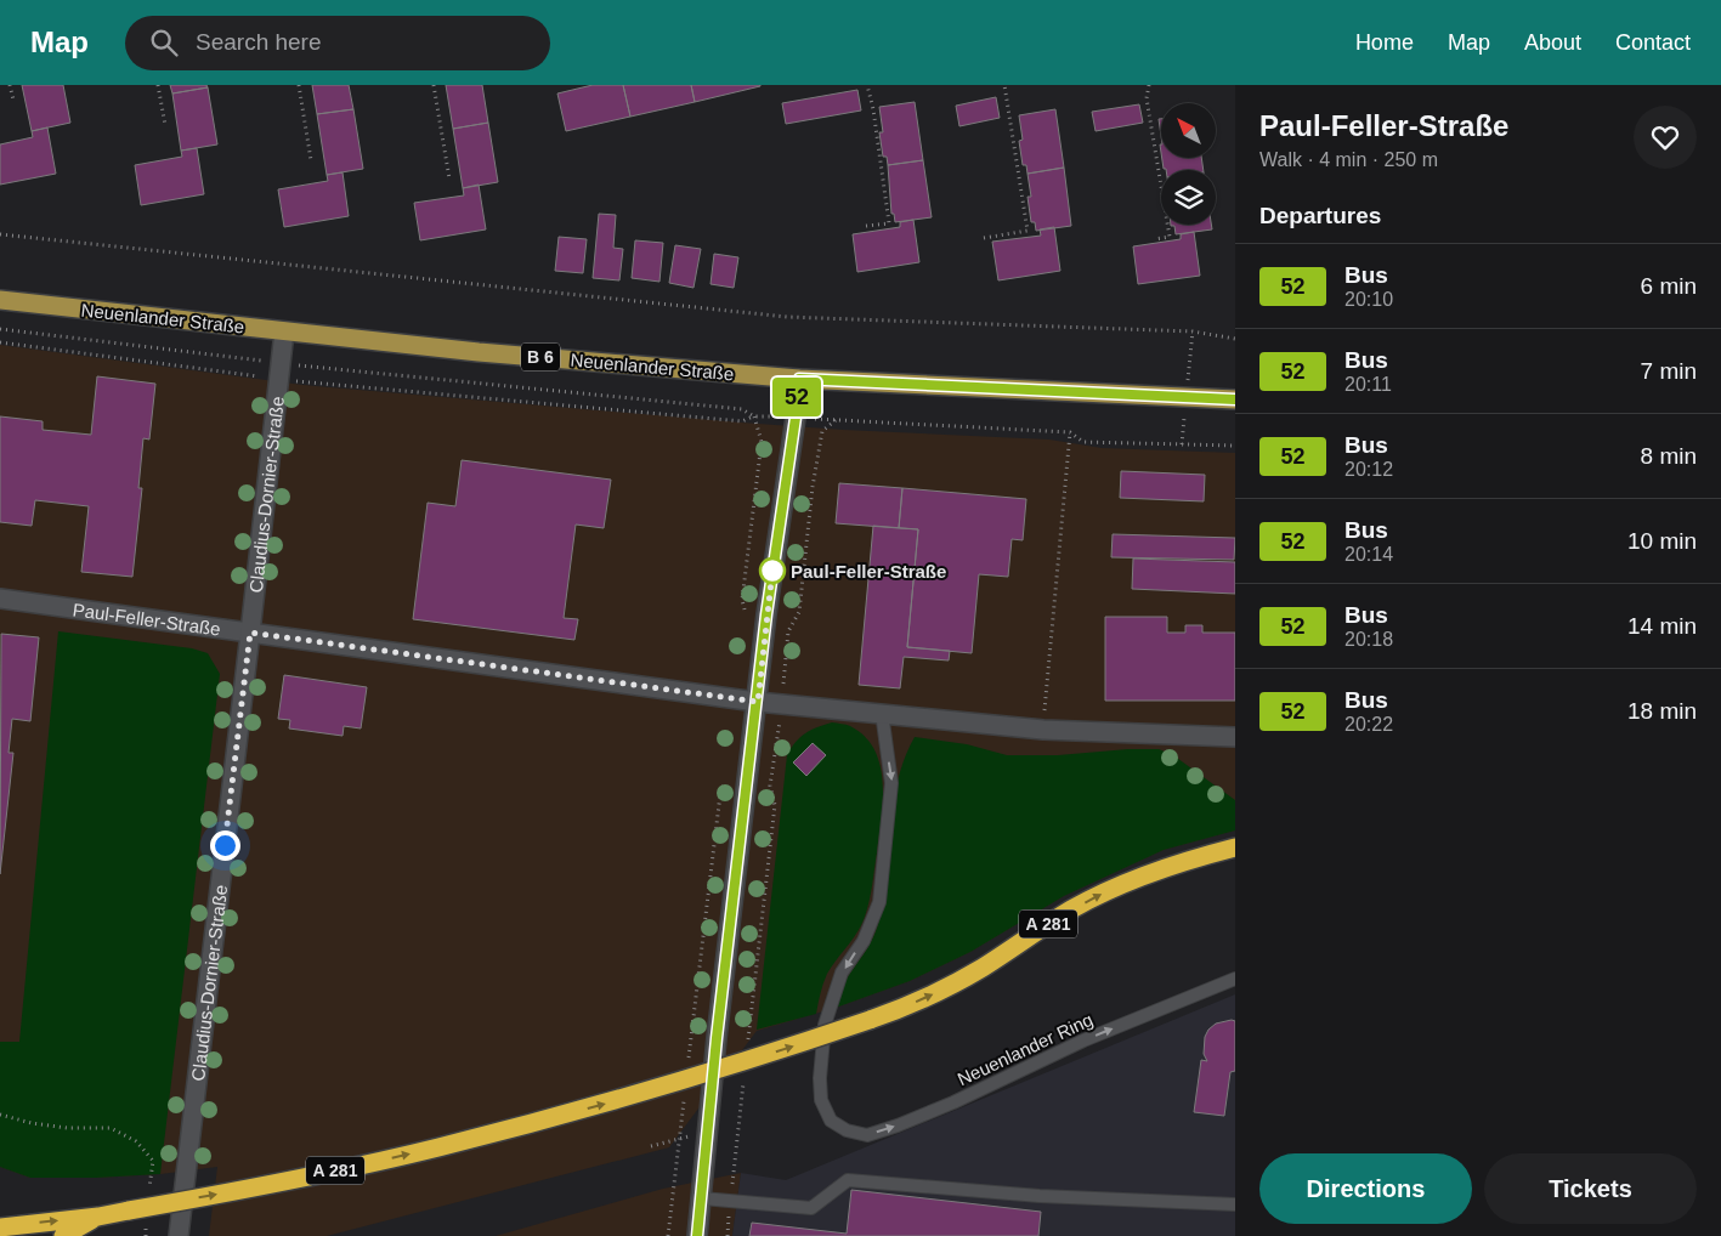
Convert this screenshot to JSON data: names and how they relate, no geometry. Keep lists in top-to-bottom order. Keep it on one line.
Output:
{"streets":{"highway":["A 281"],"main road":["Neuenlander Straße","B 6"],"street":["Claudius-Dornier-Straße","Paul-Feller-Straße"],"lane":["Neuenlander Ring"]},"crossings":[["Neuenlander Straße","Claudius-Dornier-Straße"],["Claudius-Dornier-Straße","Paul-Feller-Straße"],["Paul-Feller-Straße","Neuenlander Ring"]],"places":["Paul-Feller-Straße"],"lines":["bus line 52"],"north":"top left","page":{"header":"Map","search":"Search here","nav":["Home","Map","About","Contact"],"on_map":"52","heading":[["Paul-Feller-Straße","Walk · 4 min · 250 m"],"Departures"],"list":[{"mark":"52","name":"Bus","note":"20:10","value":"6 min"},{"mark":"52","name":"Bus","note":"20:11","value":"7 min"},{"mark":"52","name":"Bus","note":"20:12","value":"8 min"},{"mark":"52","name":"Bus","note":"20:14","value":"10 min"},{"mark":"52","name":"Bus","note":"20:18","value":"14 min"},{"mark":"52","name":"Bus","note":"20:22","value":"18 min"}],"buttons":["Directions","Tickets"]}}
